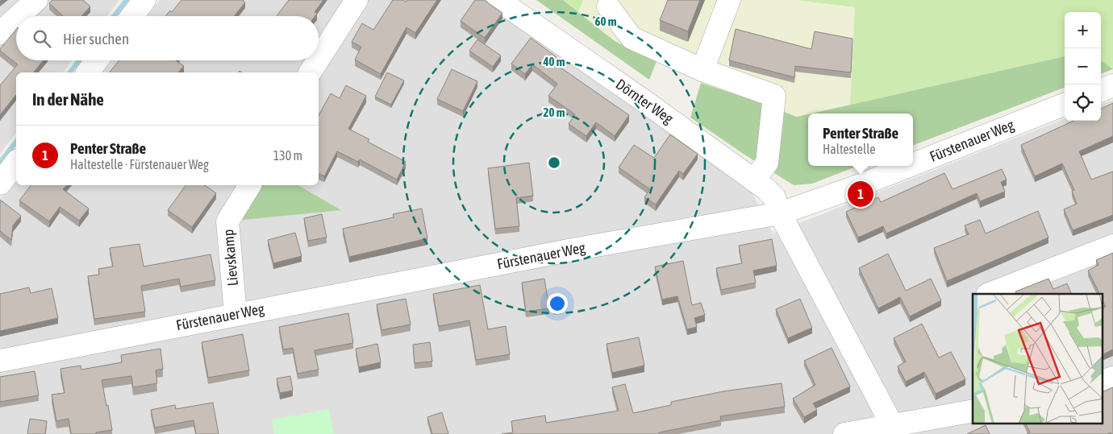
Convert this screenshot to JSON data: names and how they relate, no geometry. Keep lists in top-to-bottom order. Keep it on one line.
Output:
{"streets":{"street":["Dörnter Weg","Fürstenauer Weg","Lievskamp"]},"crossings":[["Dörnter Weg","Fürstenauer Weg"],["Fürstenauer Weg","Lievskamp"]],"page":{"map_buttons":["+","−"],"search":"Hier suchen","heading":"In der Nähe","popup":["Penter Straße","Haltestelle"],"list":[{"mark":"1","name":"Penter Straße","note":"Haltestelle · Fürstenauer Weg","value":"130 m"}],"pins":"1"},"rings":["60 m","40 m","20 m"]}
